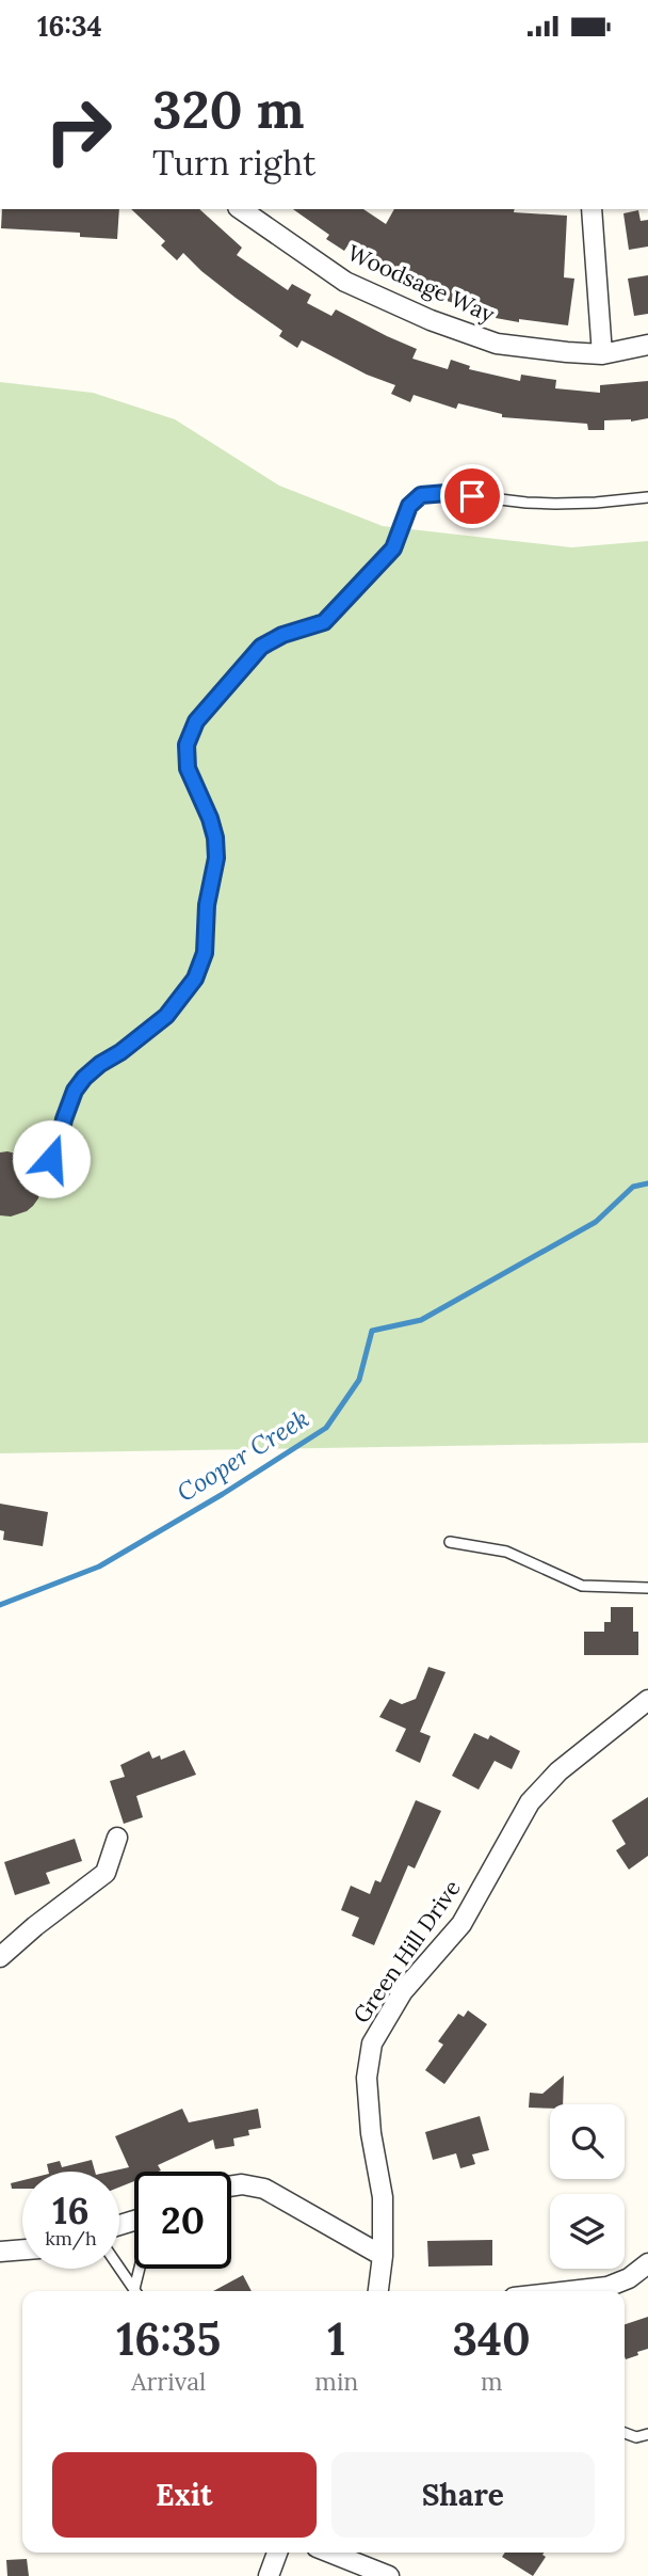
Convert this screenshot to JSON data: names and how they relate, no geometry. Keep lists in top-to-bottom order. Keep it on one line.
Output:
{"streets":{"street":["Woodsage Way","Green Hill Drive"]},"water":["Cooper Creek"],"page":{"status":"16:34","turn":["320 m","Turn right"],"speed":"16 km/h","limit":"20","eta":["16:35","Arrival","1","min","340","m"],"buttons":["Exit","Share"]}}
